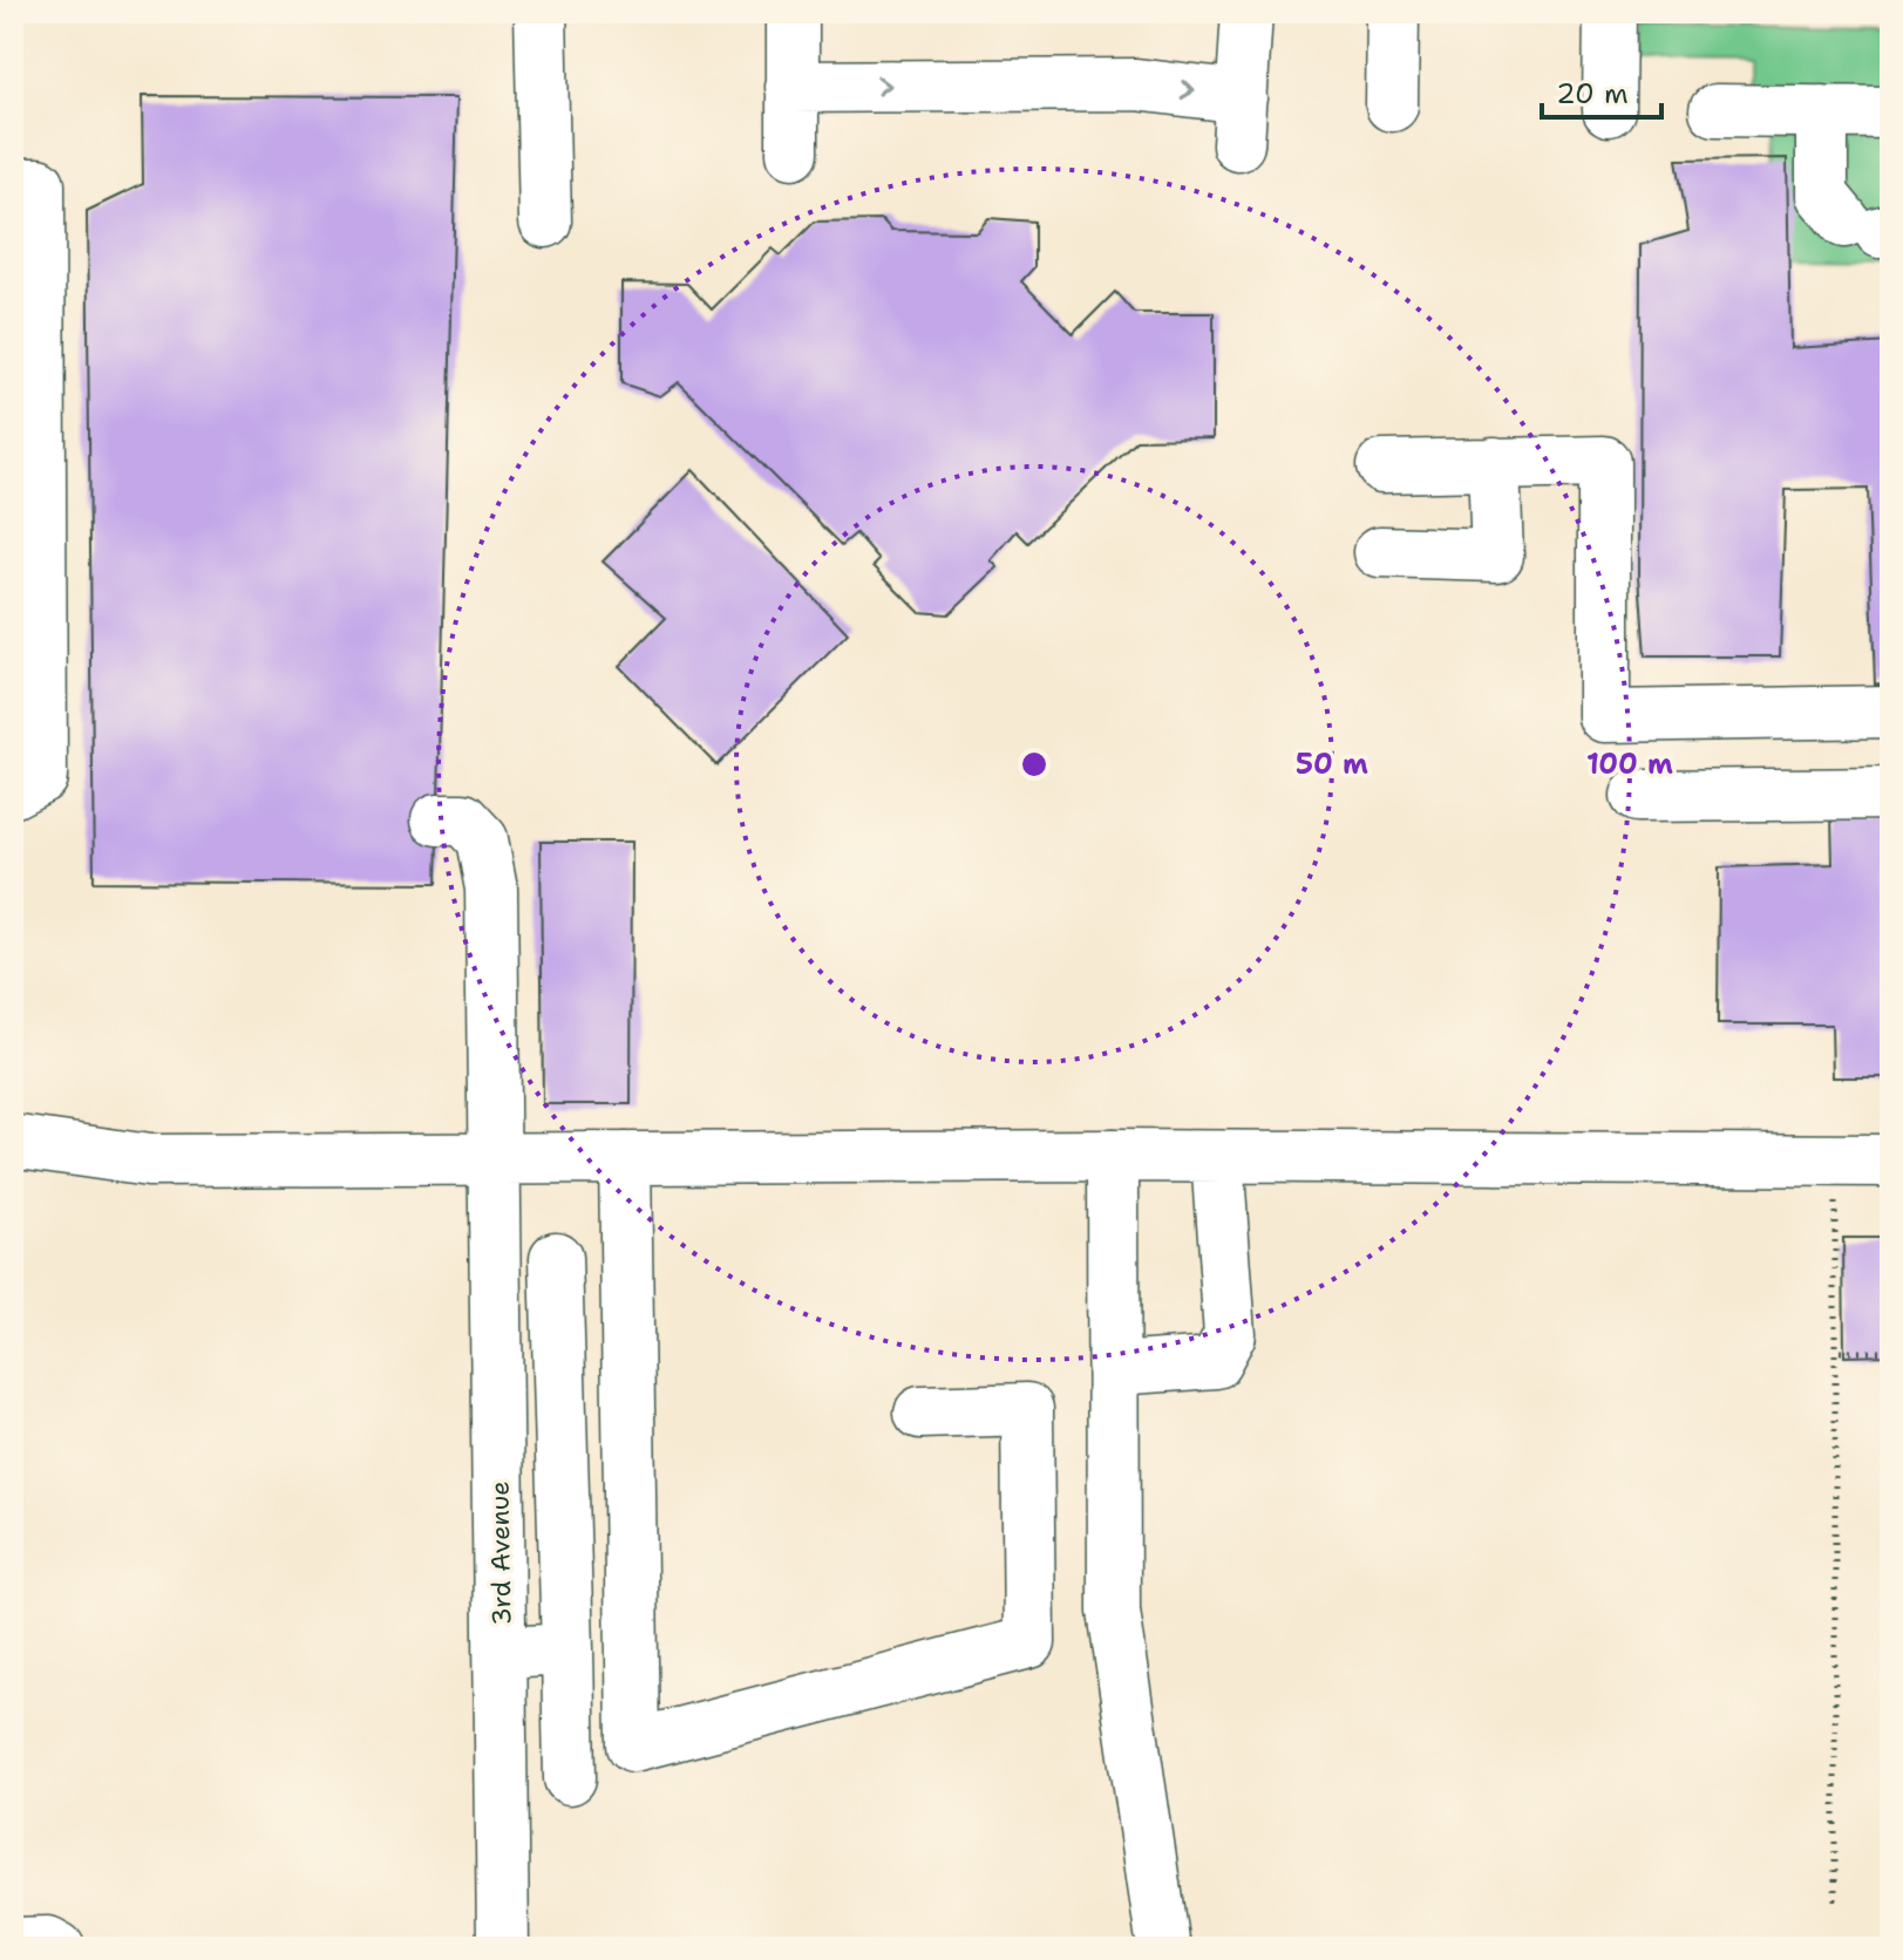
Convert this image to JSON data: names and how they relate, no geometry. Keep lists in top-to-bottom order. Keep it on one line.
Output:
{"streets":{"street":["3rd Avenue"]},"scale_bar":"20 m","rings":["50 m","100 m"]}
